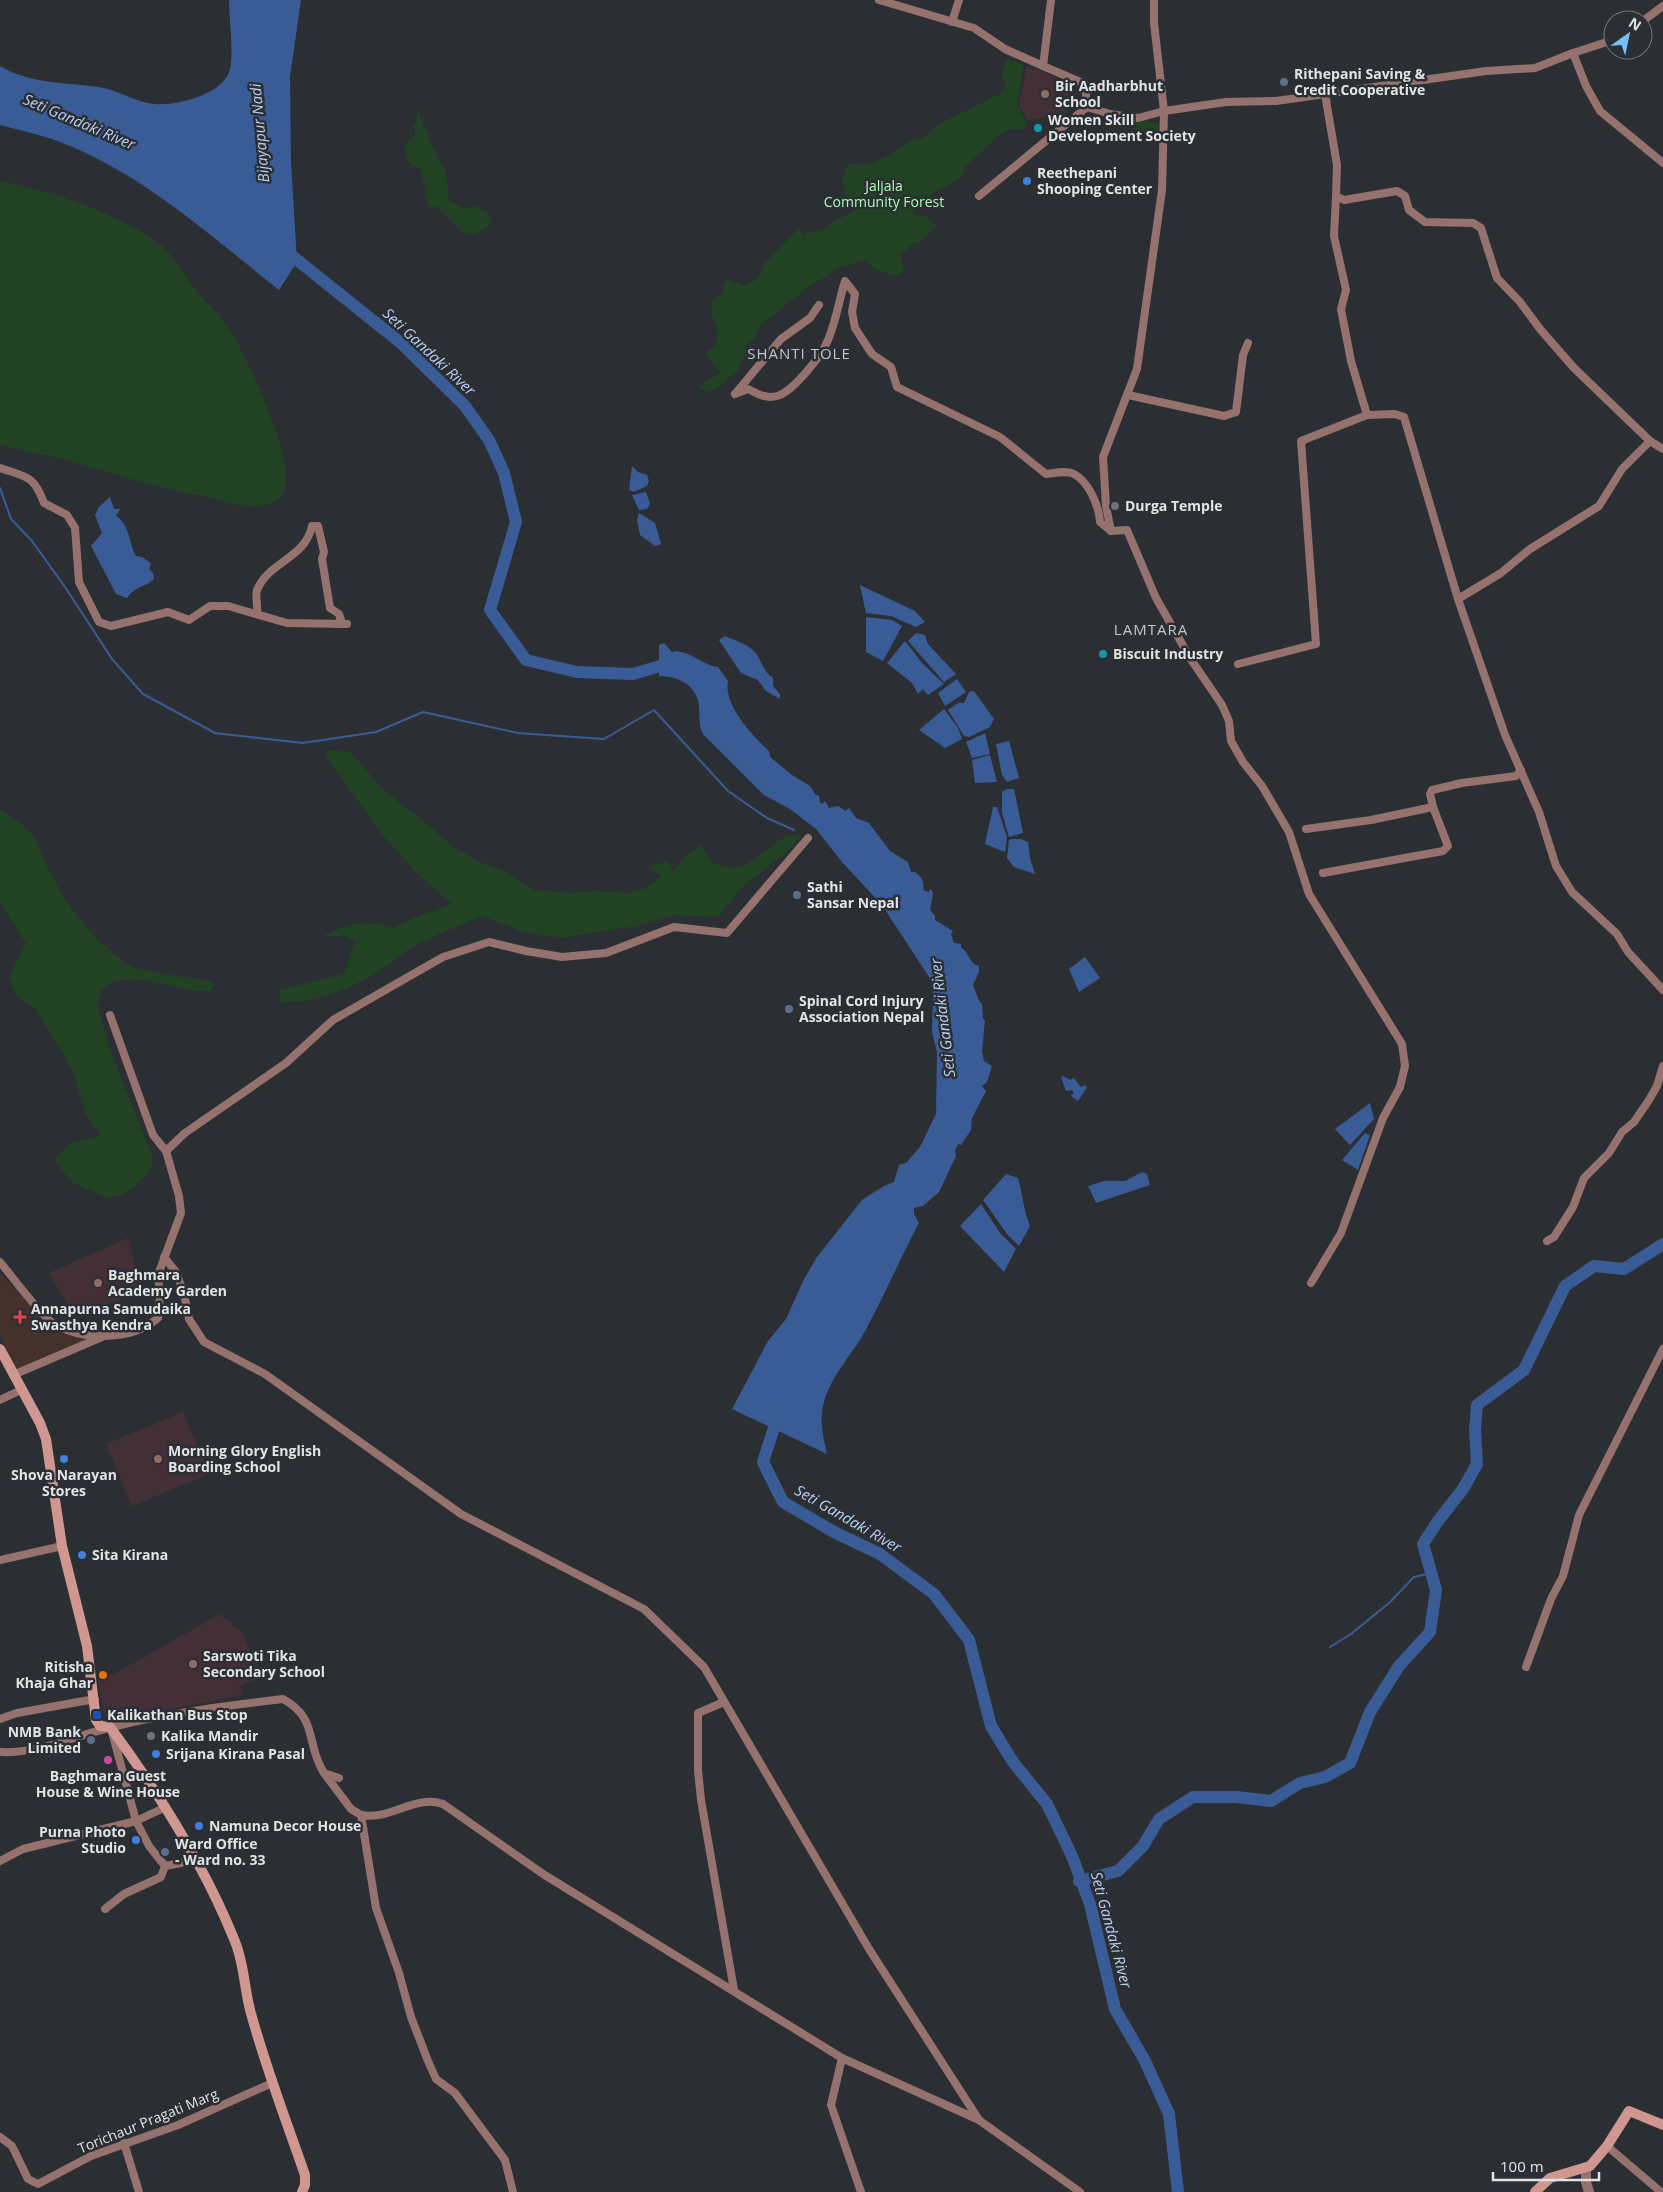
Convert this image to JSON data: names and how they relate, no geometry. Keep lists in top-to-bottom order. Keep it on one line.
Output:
{"streets":{"street":["Torichaur Pragati Marg"]},"districts":["SHANTI TOLE","LAMTARA"],"water":["Seti Gandaki River","Bijayapur Nadi"],"parks":["Jaljala Community Forest"],"places":{"other":["Rithepani Saving & Credit Cooperative","Bir Aadharbhut School","Women Skill Development Society","Reethepani Shooping Center","Durga Temple","Biscuit Industry","Sathi Sansar Nepal","Spinal Cord Injury Association Nepal","Baghmara Academy Garden","Shova Narayan Stores","Morning Glory English Boarding School","Sita Kirana","Sarswoti Tika Secondary School","Ritisha Khaja Ghar","Kalika Mandir","NMB Bank Limited","Srijana Kirana Pasal","Baghmara Guest House & Wine House","Namuna Decor House","Purna Photo Studio","Ward Office - Ward no. 33"],"health":["Annapurna Samudaika Swasthya Kendra"],"transit":["Kalikathan Bus Stop"]},"scale_bar":"100 m","north":"top right"}
